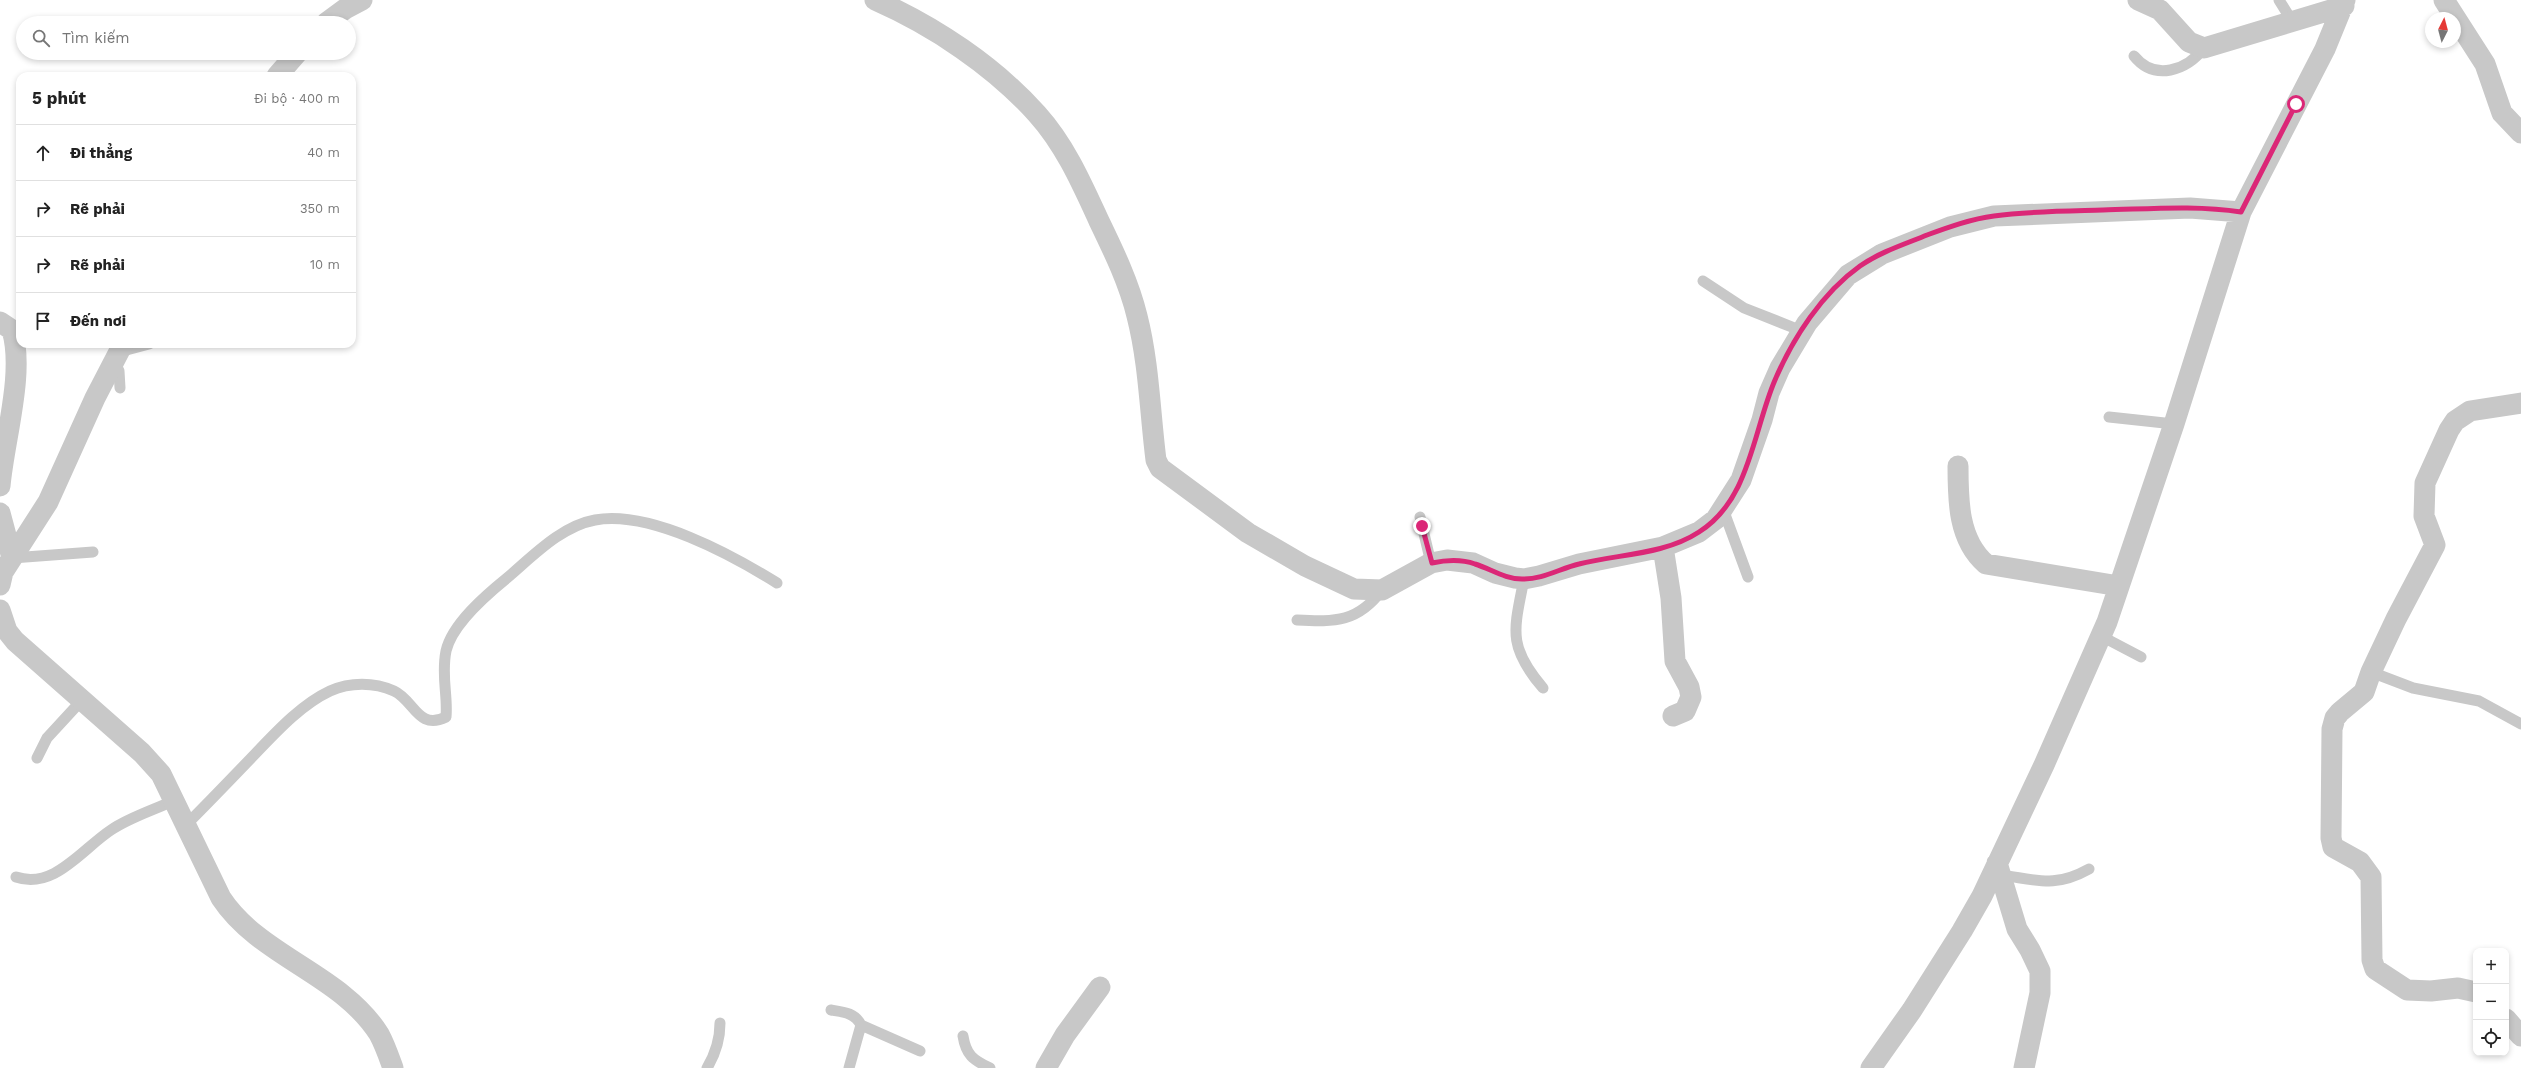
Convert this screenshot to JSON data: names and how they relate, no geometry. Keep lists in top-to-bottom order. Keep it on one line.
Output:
{"north":"top","page":{"search":"Tìm kiếm","heading":["5 phút","Đi bộ · 400 m"],"list":[["Đi thẳng","40 m"],["Rẽ phải","350 m"],["Rẽ phải","10 m"],"Đến nơi"],"map_buttons":["+","−"]}}
